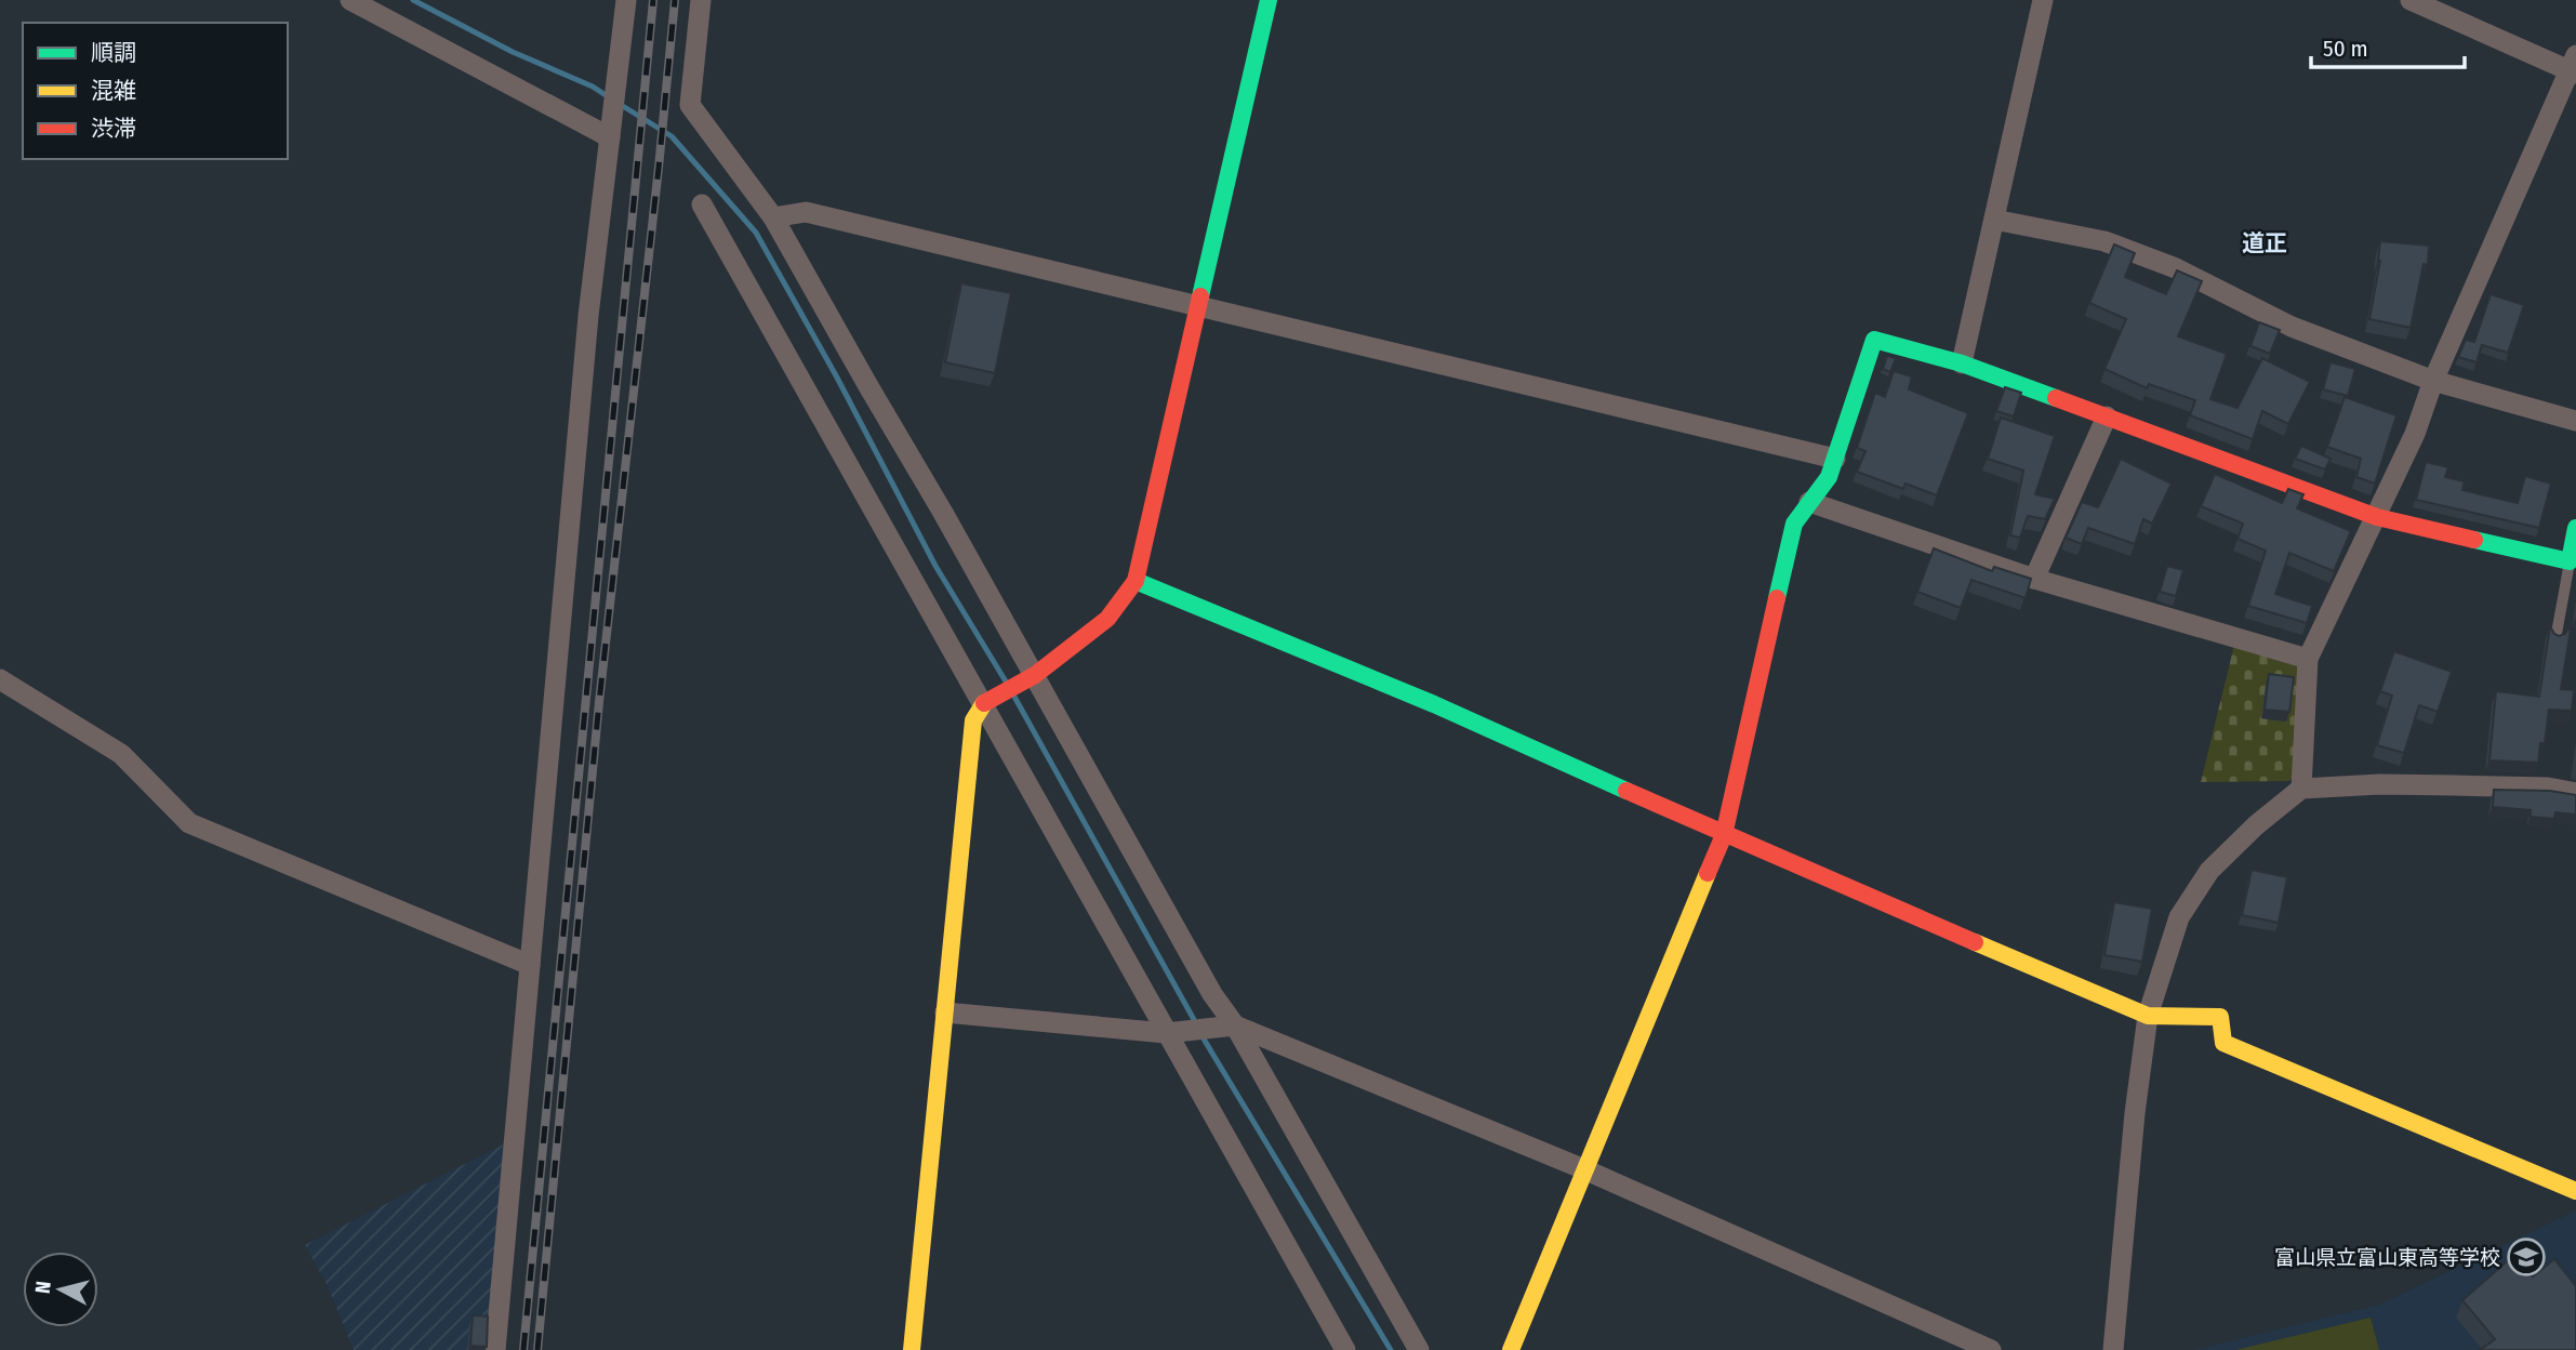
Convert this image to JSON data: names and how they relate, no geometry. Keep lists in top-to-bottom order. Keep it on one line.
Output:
{"districts":["道正"],"places":{"school or university":["富山県立富山東高等学校"]},"legend":["順調","混雑","渋滞"],"scale_bar":"50 m","north":"left"}
